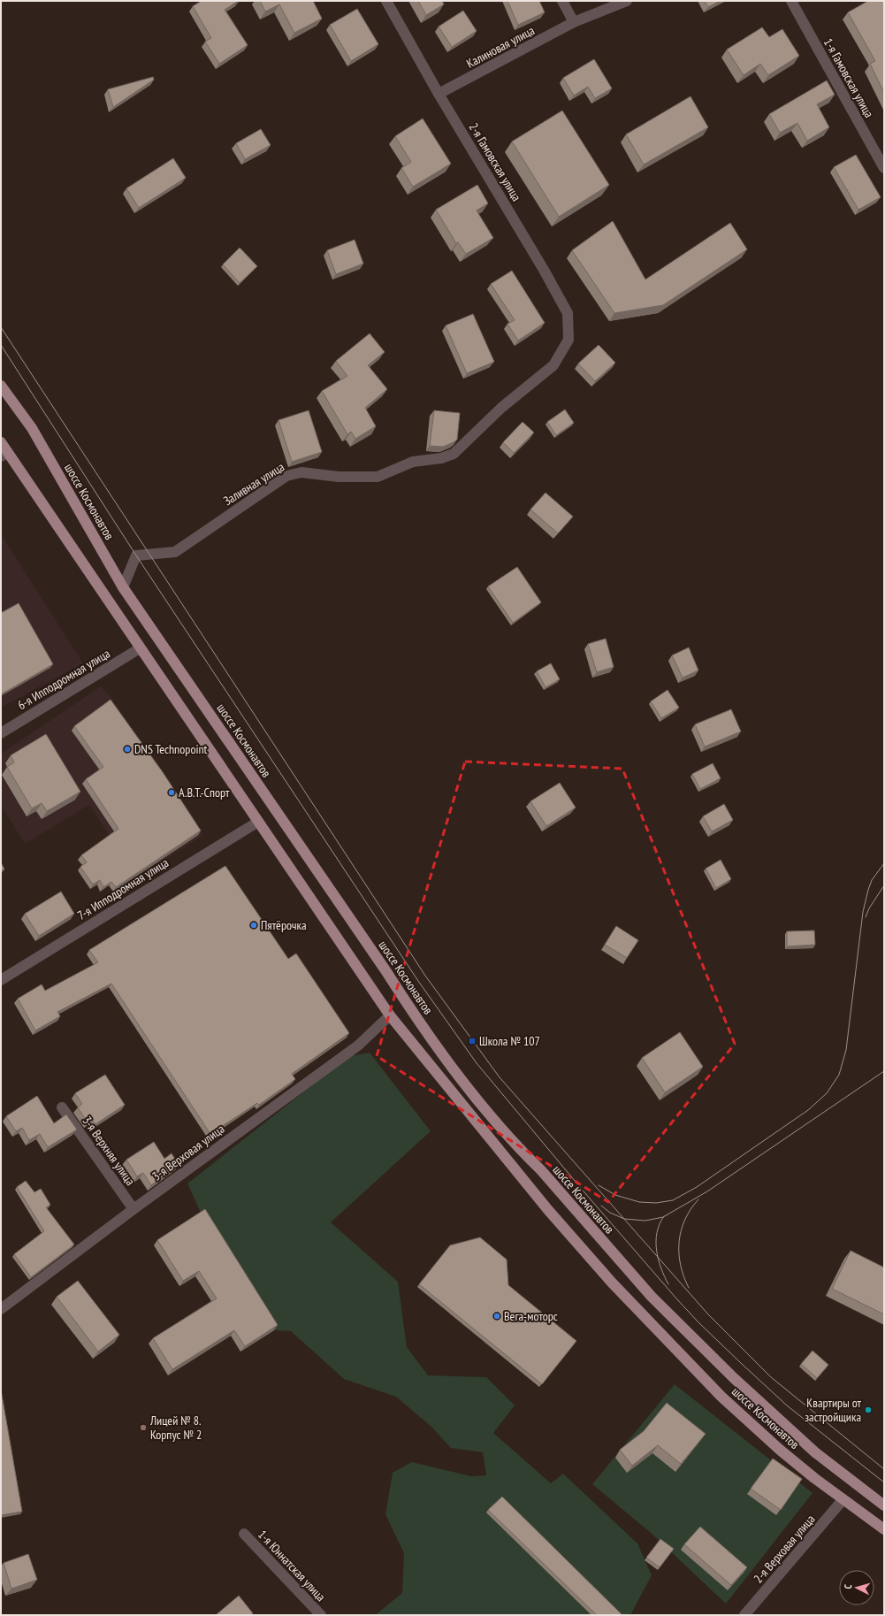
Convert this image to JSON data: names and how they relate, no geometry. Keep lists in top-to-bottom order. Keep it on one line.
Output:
{"streets":{"main road":["шоссе Космонавтов"],"street":["Калиновая улица","1-я Гамовская улица","2-я Гамовская улица","Заливная улица","6-я Ипподромная улица","7-я Ипподромная улица","3-я Верхняя улица","3-я Верховая улица","2-я Верховая улица","1-я Юннатская улица"]},"crossings":[["Калиновая улица","2-я Гамовская улица"],["2-я Гамовская улица","Заливная улица"],["Заливная улица","шоссе Космонавтов"],["шоссе Космонавтов","6-я Ипподромная улица"],["шоссе Космонавтов","7-я Ипподромная улица"],["шоссе Космонавтов","3-я Верховая улица"],["шоссе Космонавтов","2-я Верховая улица"],["3-я Верхняя улица","3-я Верховая улица"]],"places":{"other":["DNS Technopoint","А.В.Т.-Спорт","Пятёрочка","Вега-моторс","Квартиры от застройщика","Лицей № 8. Корпус № 2"],"transit":["Школа № 107"]},"north":"left"}
